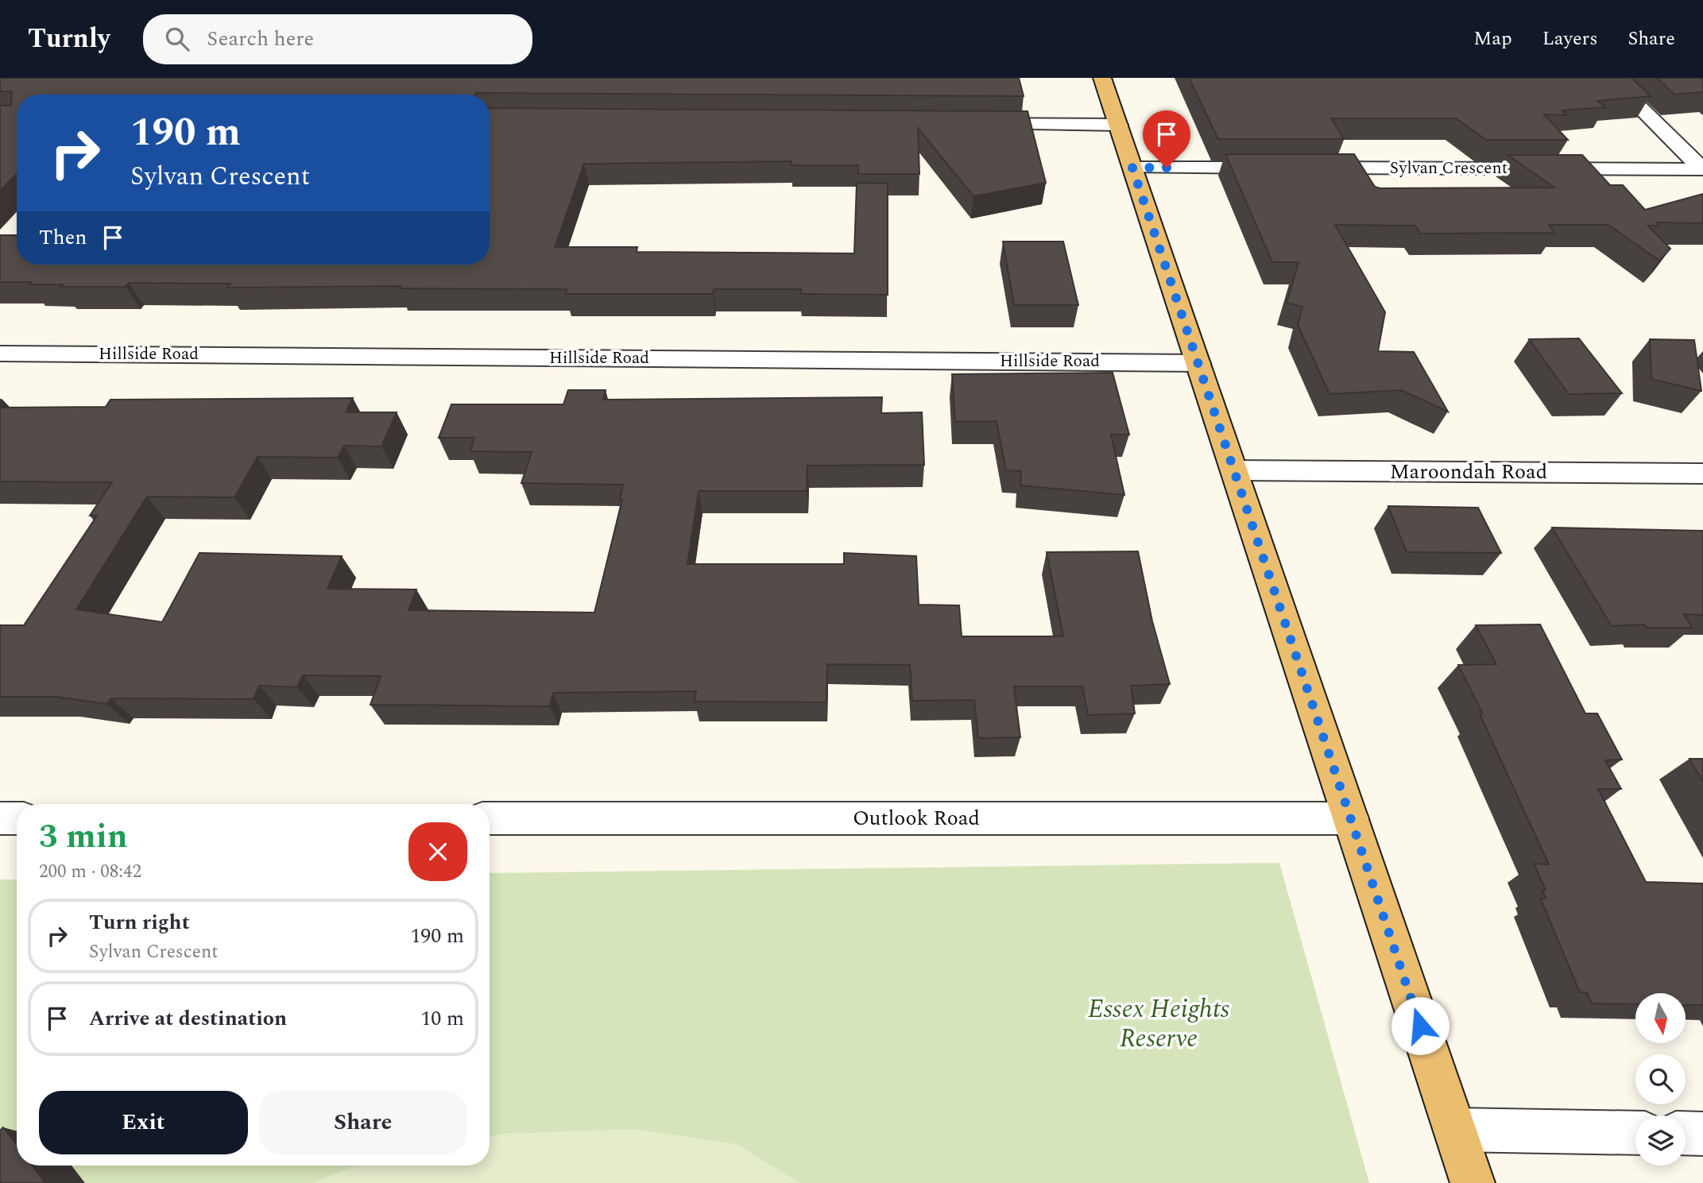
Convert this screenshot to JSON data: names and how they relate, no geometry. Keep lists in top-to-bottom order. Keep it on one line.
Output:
{"streets":{"street":["Sylvan Crescent","Hillside Road","Maroondah Road","Outlook Road"]},"parks":["Essex Heights Reserve"],"north":"bottom","page":{"header":"Turnly","search":"Search here","nav":["Map","Layers","Share"],"turn":["190 m","Sylvan Crescent"],"then":"Then","heading":["3 min","200 m · 08:42"],"list":[{"name":"Turn right","note":"Sylvan Crescent","value":"190 m"},{"name":"Arrive at destination","value":"10 m"}],"buttons":["Exit","Share"]}}
